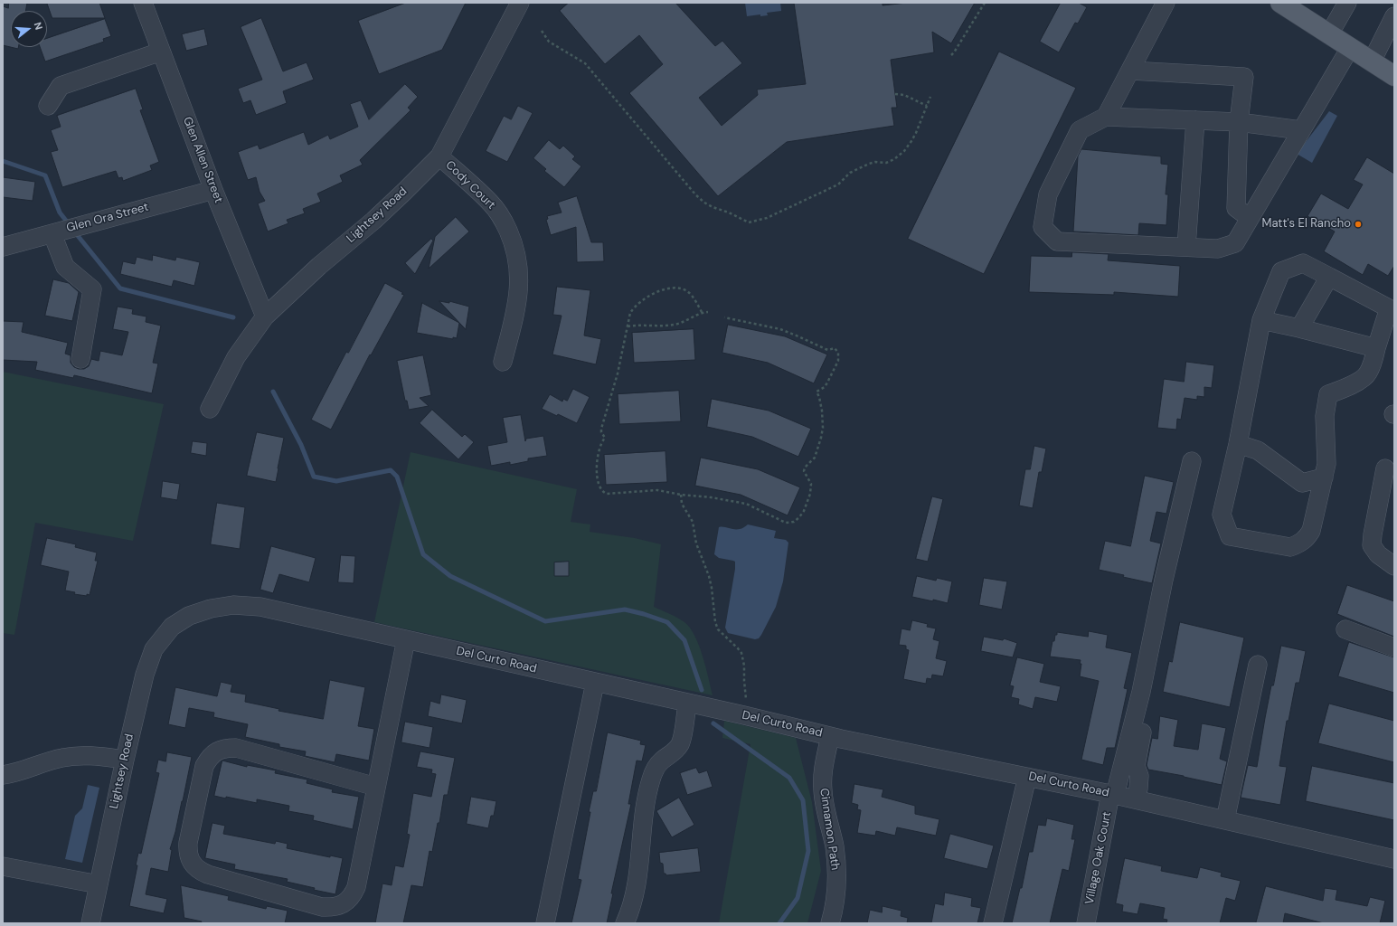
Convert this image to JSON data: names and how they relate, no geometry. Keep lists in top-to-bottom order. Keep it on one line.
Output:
{"streets":{"street":["Glen Allen Street","Cody Court","Lightsey Road","Glen Ora Street","Del Curto Road","Cinnamon Path","Village Oak Court"]},"crossings":[["Glen Allen Street","Lightsey Road"],["Glen Allen Street","Glen Ora Street"],["Cody Court","Lightsey Road"],["Lightsey Road","Del Curto Road"],["Del Curto Road","Cinnamon Path"],["Del Curto Road","Village Oak Court"]],"places":["Matt's El Rancho"],"north":"right"}
